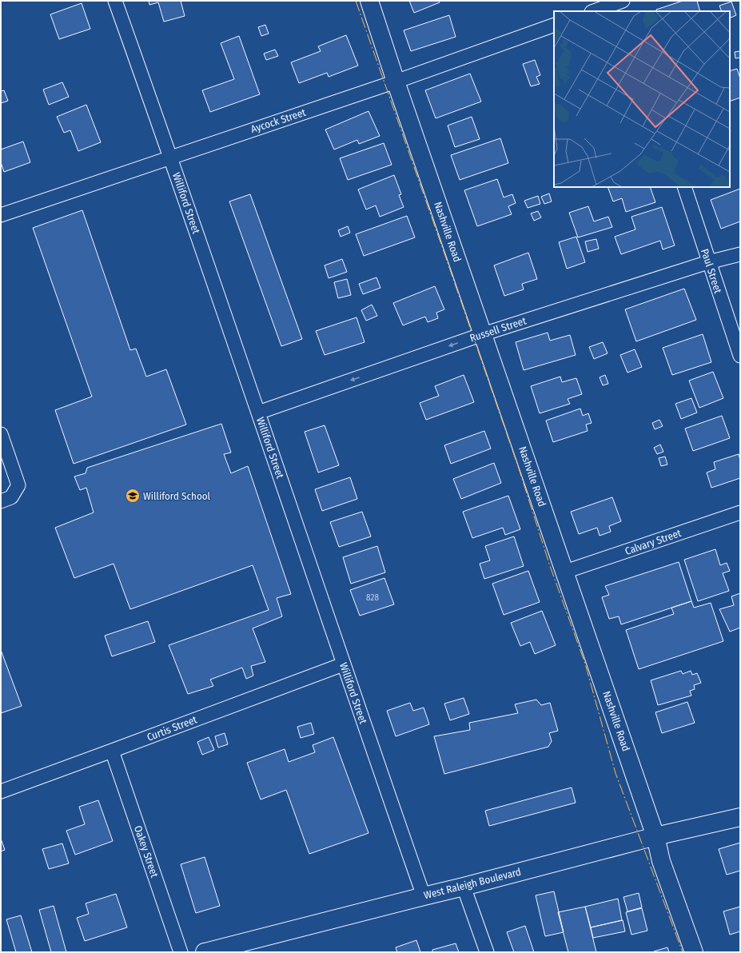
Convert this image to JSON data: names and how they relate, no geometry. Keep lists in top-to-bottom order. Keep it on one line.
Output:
{"streets":{"main road":["Nashville Road","West Raleigh Boulevard"],"street":["Aycock Street","Williford Street","Paul Street","Russell Street","Calvary Street","Curtis Street","Oakey Street"]},"crossings":[["Aycock Street","Williford Street"],["Aycock Street","Nashville Road"],["Williford Street","Russell Street"],["Williford Street","Curtis Street"],["Williford Street","West Raleigh Boulevard"],["Nashville Road","Russell Street"],["Nashville Road","Calvary Street"],["Nashville Road","West Raleigh Boulevard"],["Paul Street","Russell Street"],["Curtis Street","Oakey Street"]],"one_way":["Russell Street"],"places":{"school or university":["Williford School"]},"house_numbers":["828"]}
